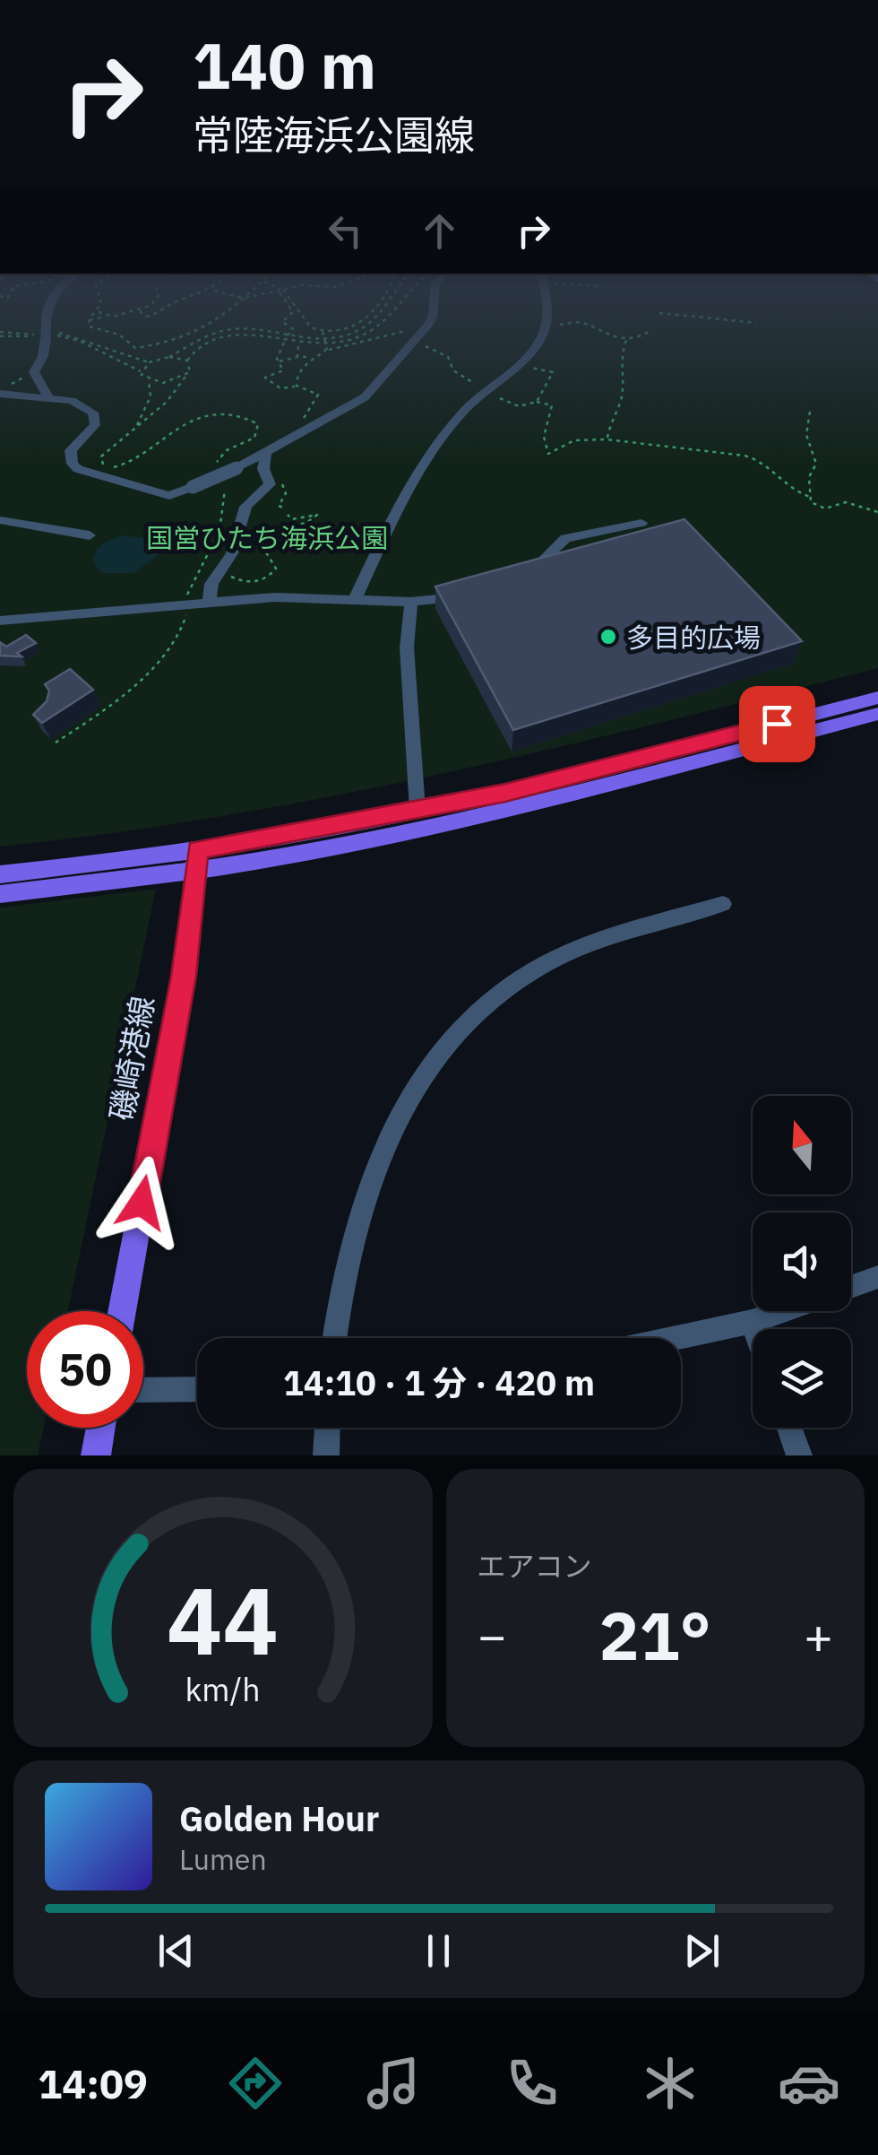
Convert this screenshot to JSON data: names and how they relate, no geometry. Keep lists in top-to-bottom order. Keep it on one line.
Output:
{"streets":{"main road":["磯崎港線"]},"parks":["国営ひたち海浜公園"],"places":["多目的広場"],"north":"top","page":{"turn":["140 m","常陸海浜公園線"],"limit":"50","trip":"14:10 · 1 分 · 420 m","tile":"エアコン","heat":["−","21°","+"],"song":["Golden Hour","Lumen"],"tabs":"14:09","gauge":["44","km/h"]}}
